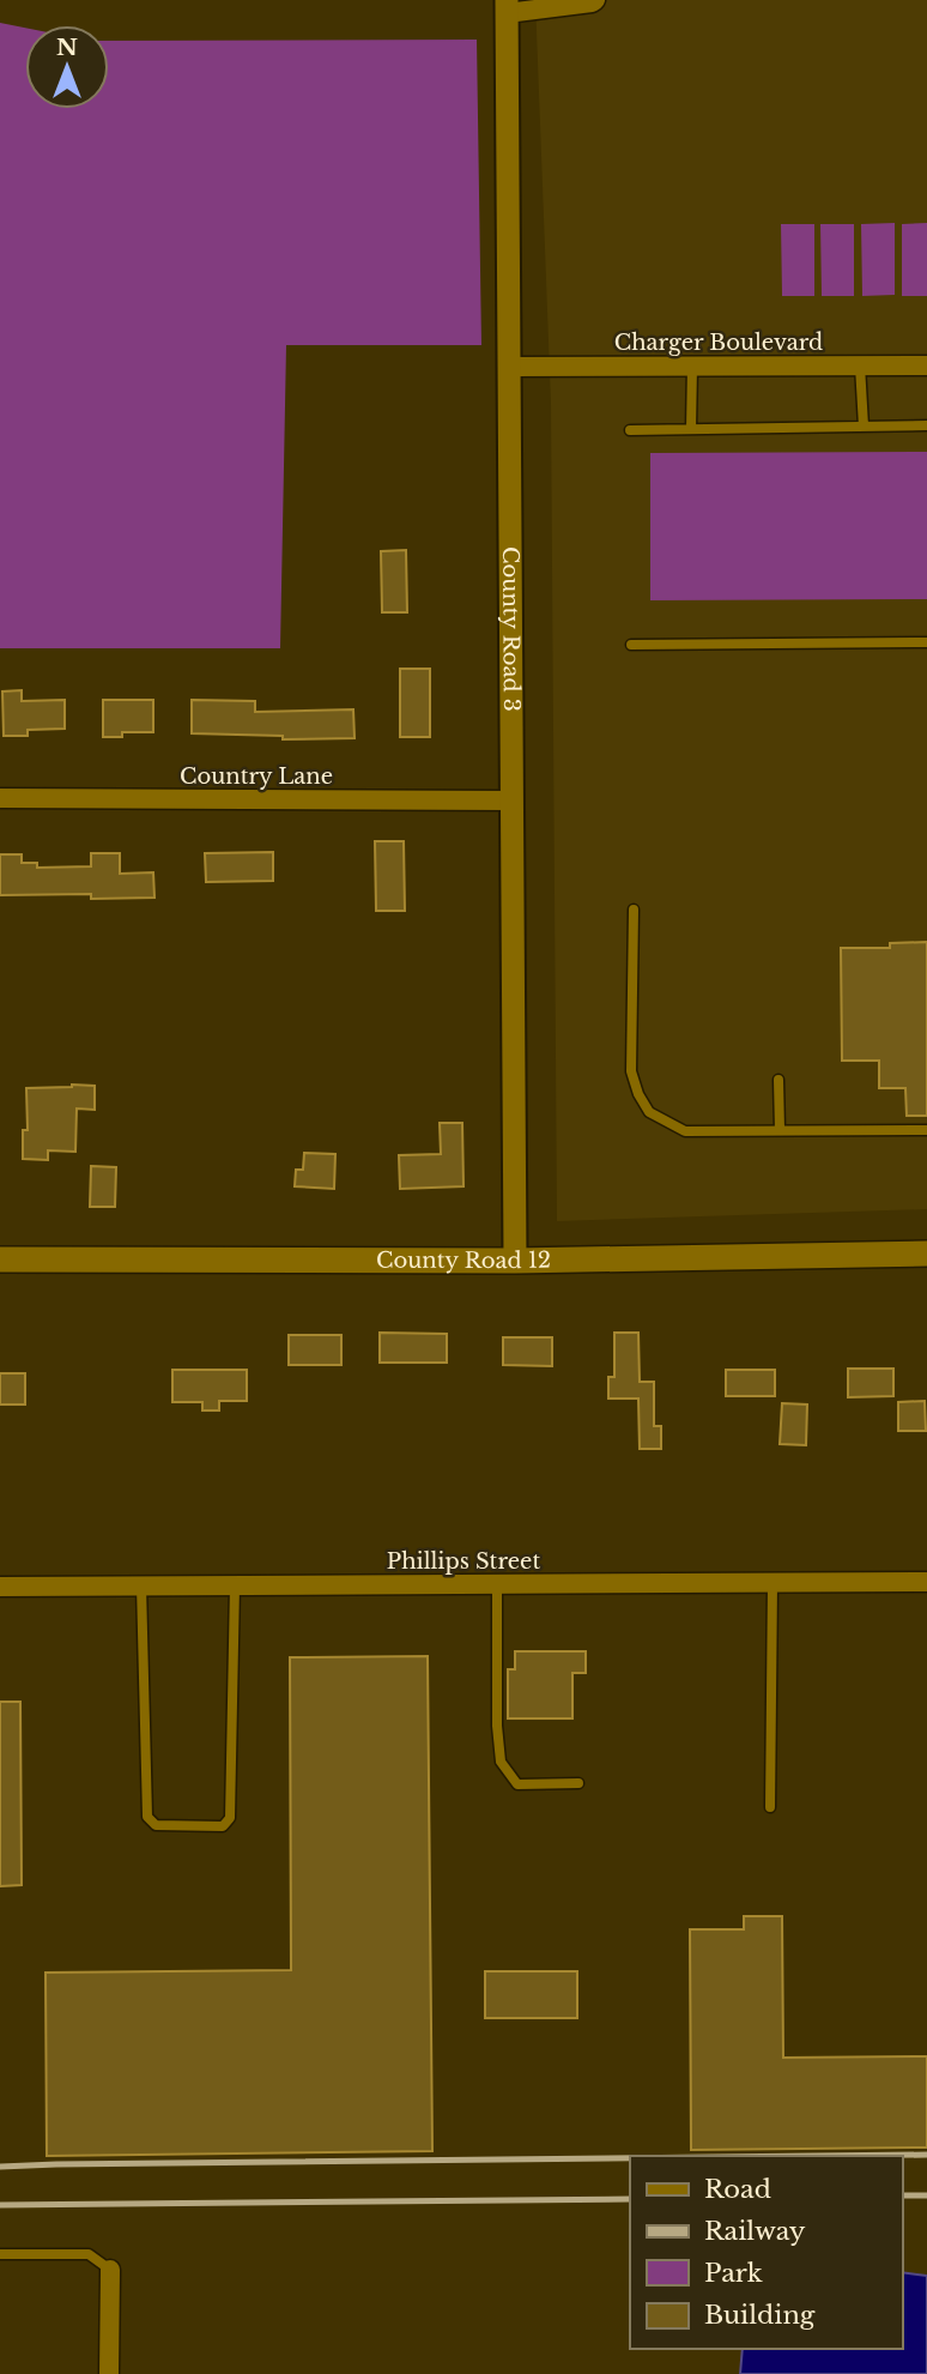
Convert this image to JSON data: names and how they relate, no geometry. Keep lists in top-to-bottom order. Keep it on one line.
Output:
{"streets":{"main road":["County Road 12"],"street":["Charger Boulevard","County Road 3","Country Lane","Phillips Street"]},"crossings":[["Charger Boulevard","County Road 3"],["County Road 3","Country Lane"],["County Road 3","County Road 12"]],"legend":["Road","Railway","Park","Building"],"north":"top"}
